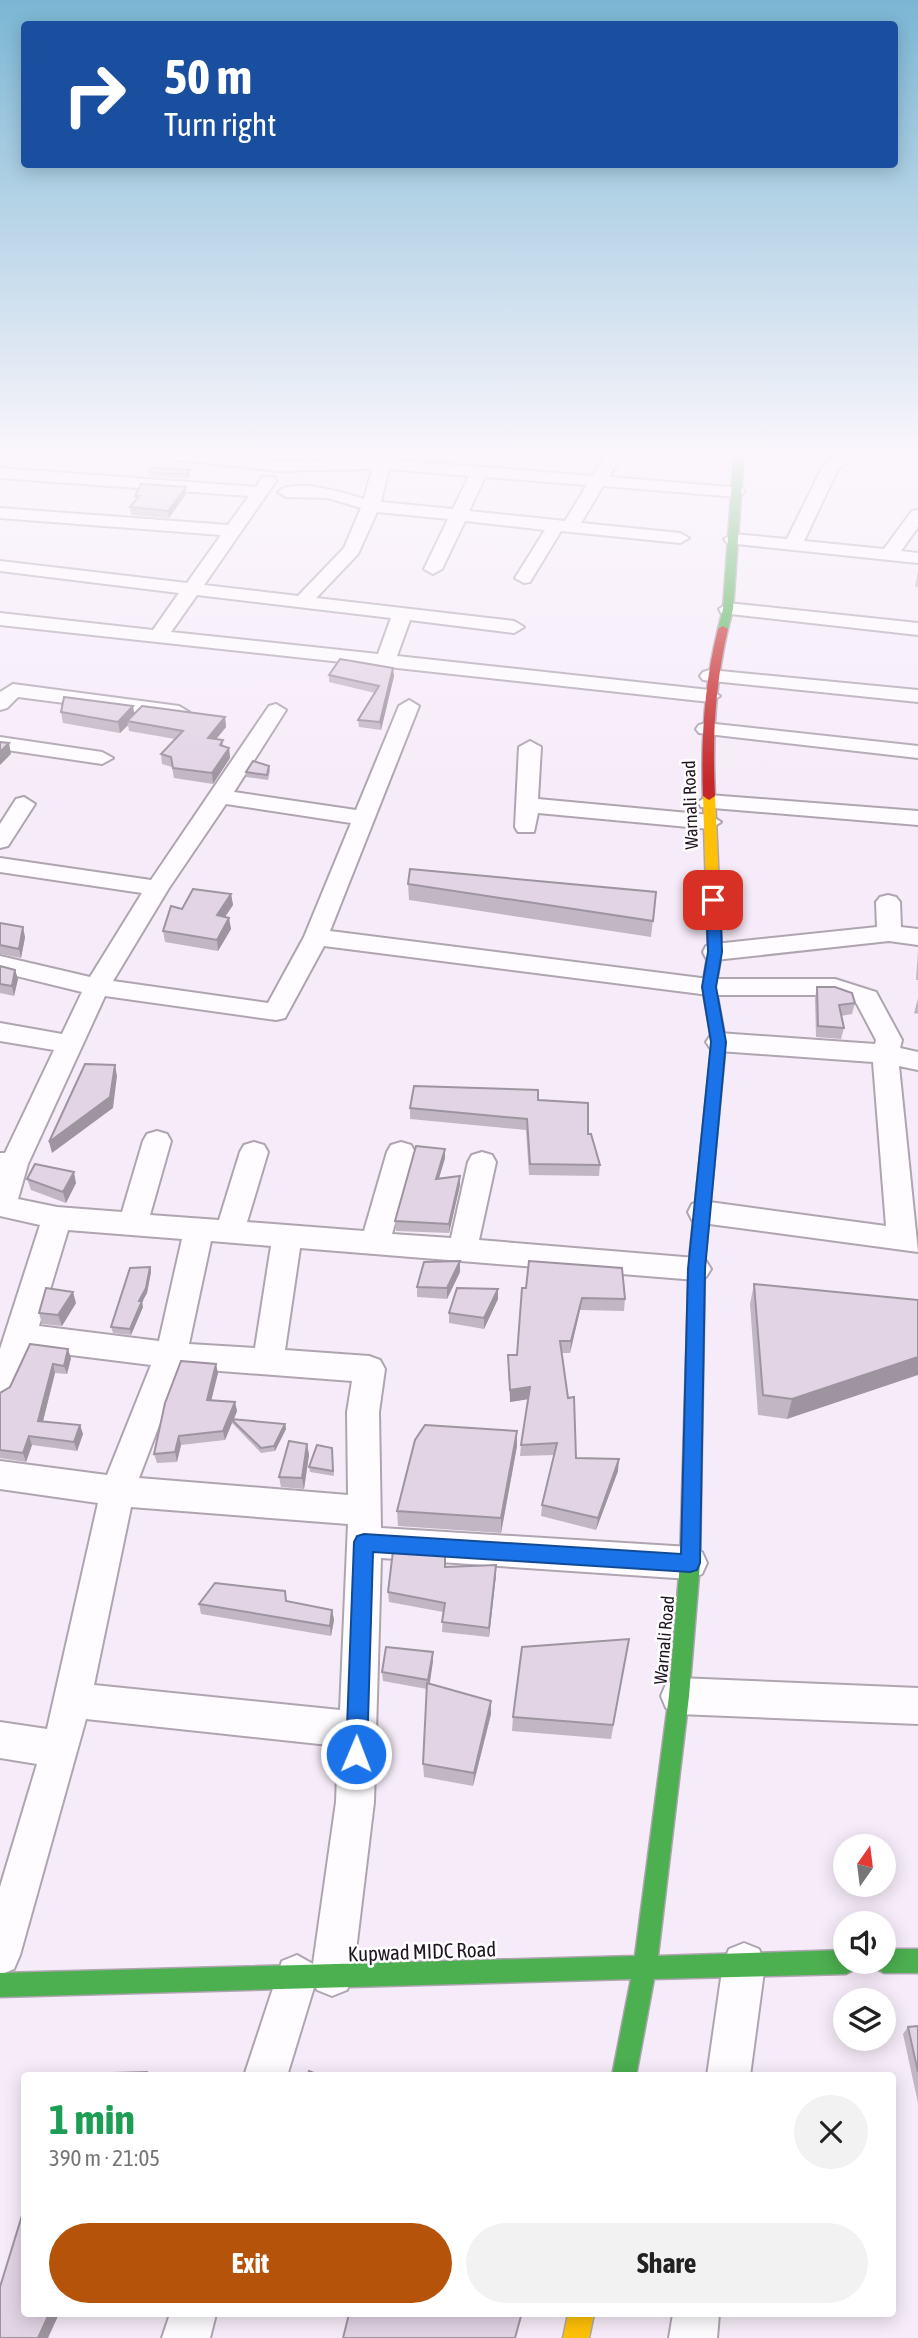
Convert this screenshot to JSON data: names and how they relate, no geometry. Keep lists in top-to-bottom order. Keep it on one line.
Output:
{"streets":{"main road":["Warnali Road","Kupwad MIDC Road"]},"crossings":[["Warnali Road","Kupwad MIDC Road"]],"north":"top","page":{"turn":["50 m","Turn right"],"heading":["1 min","390 m · 21:05"],"buttons":["Exit","Share"]}}
